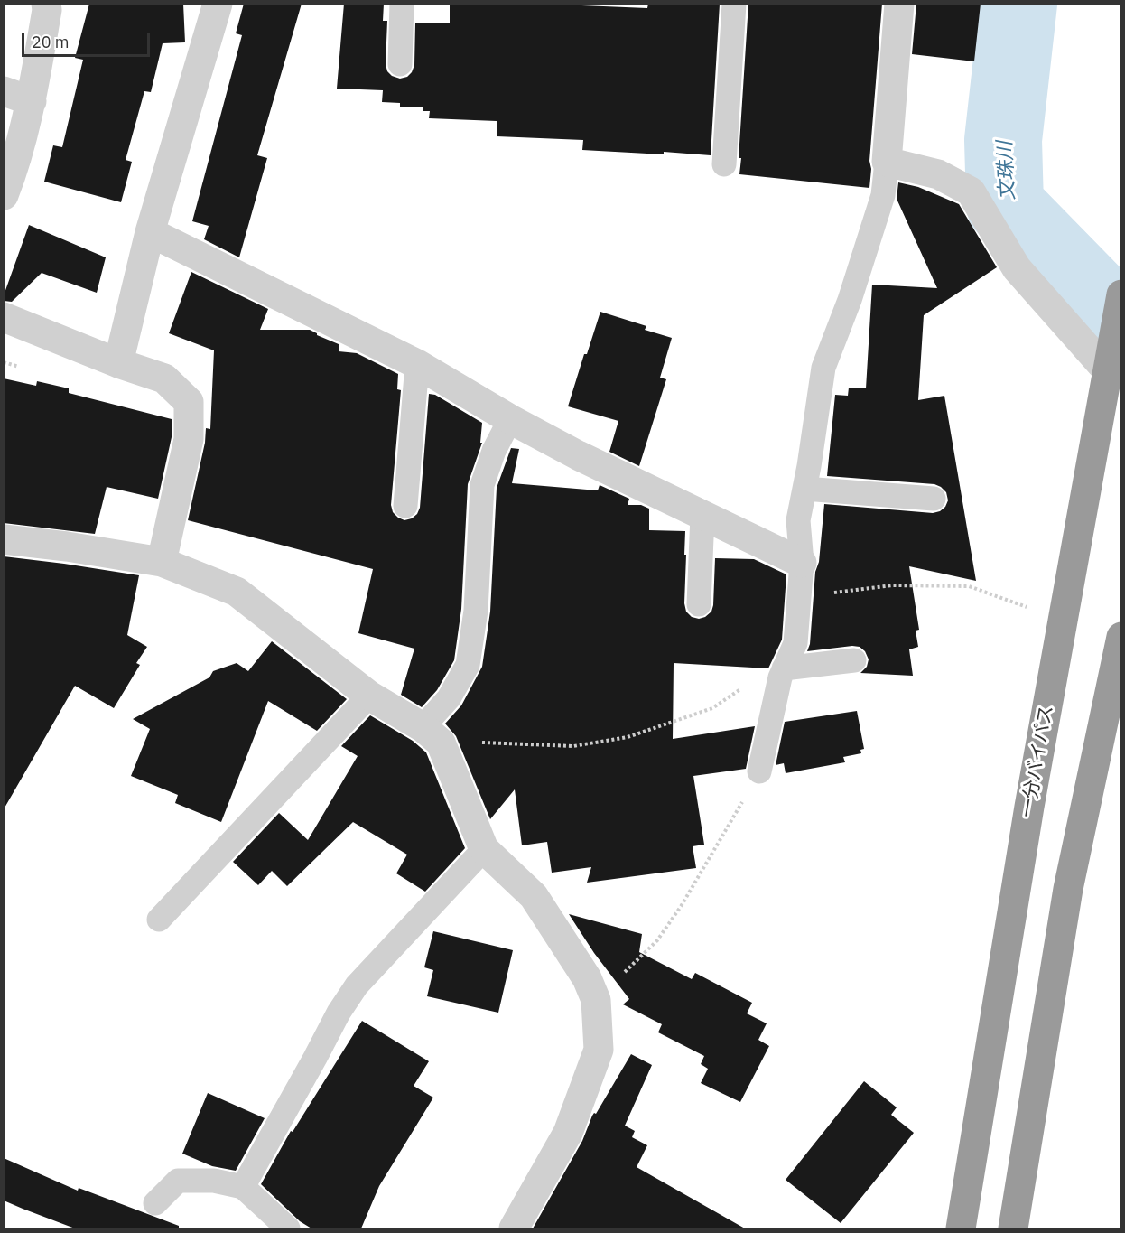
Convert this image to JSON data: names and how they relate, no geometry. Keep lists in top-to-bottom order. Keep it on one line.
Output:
{"streets":{"highway":["一分バイパス"]},"water":["文珠川"],"scale_bar":"20 m"}
